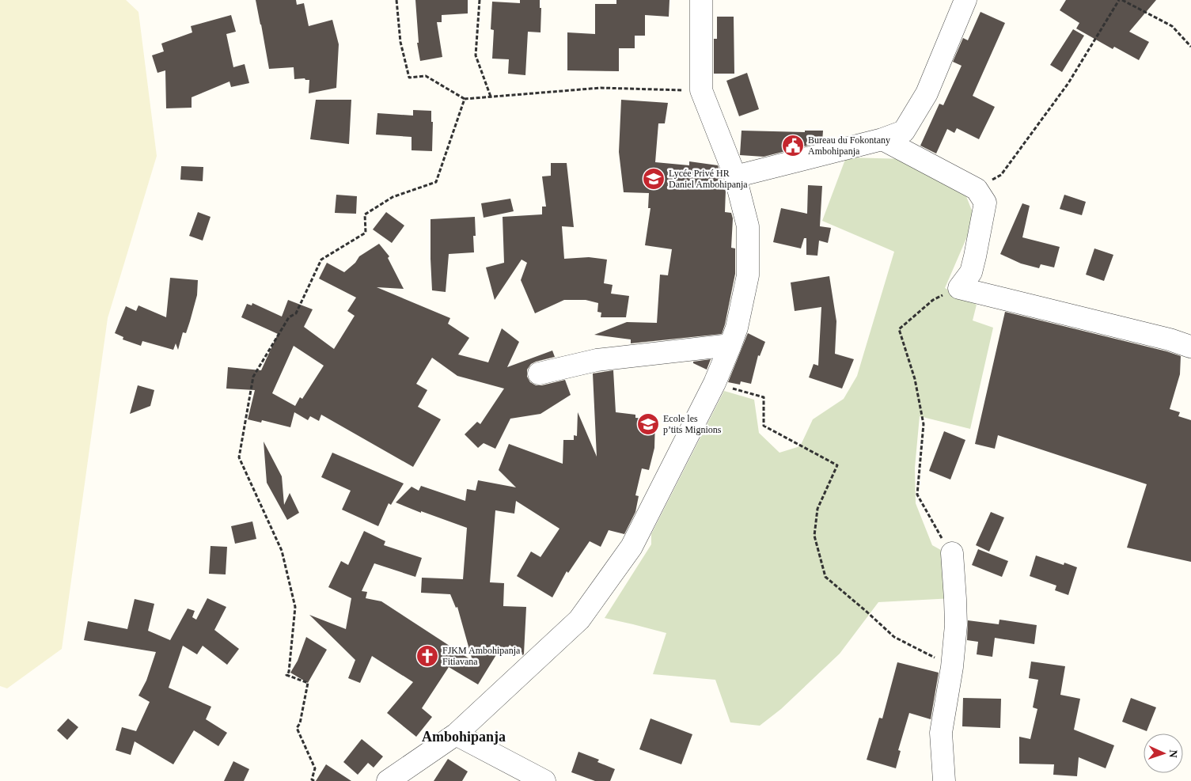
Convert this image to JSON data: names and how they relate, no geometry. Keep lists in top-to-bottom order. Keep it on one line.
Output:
{"districts":["Ambohipanja"],"places":{"public building":["Bureau du Fokontany Ambohipanja"],"school or university":["Lycée Privé HR Daniel Ambohipanja","Ecole les p’tits Mignions"],"church":["FJKM Ambohipanja Fitiavana"]},"north":"right"}
